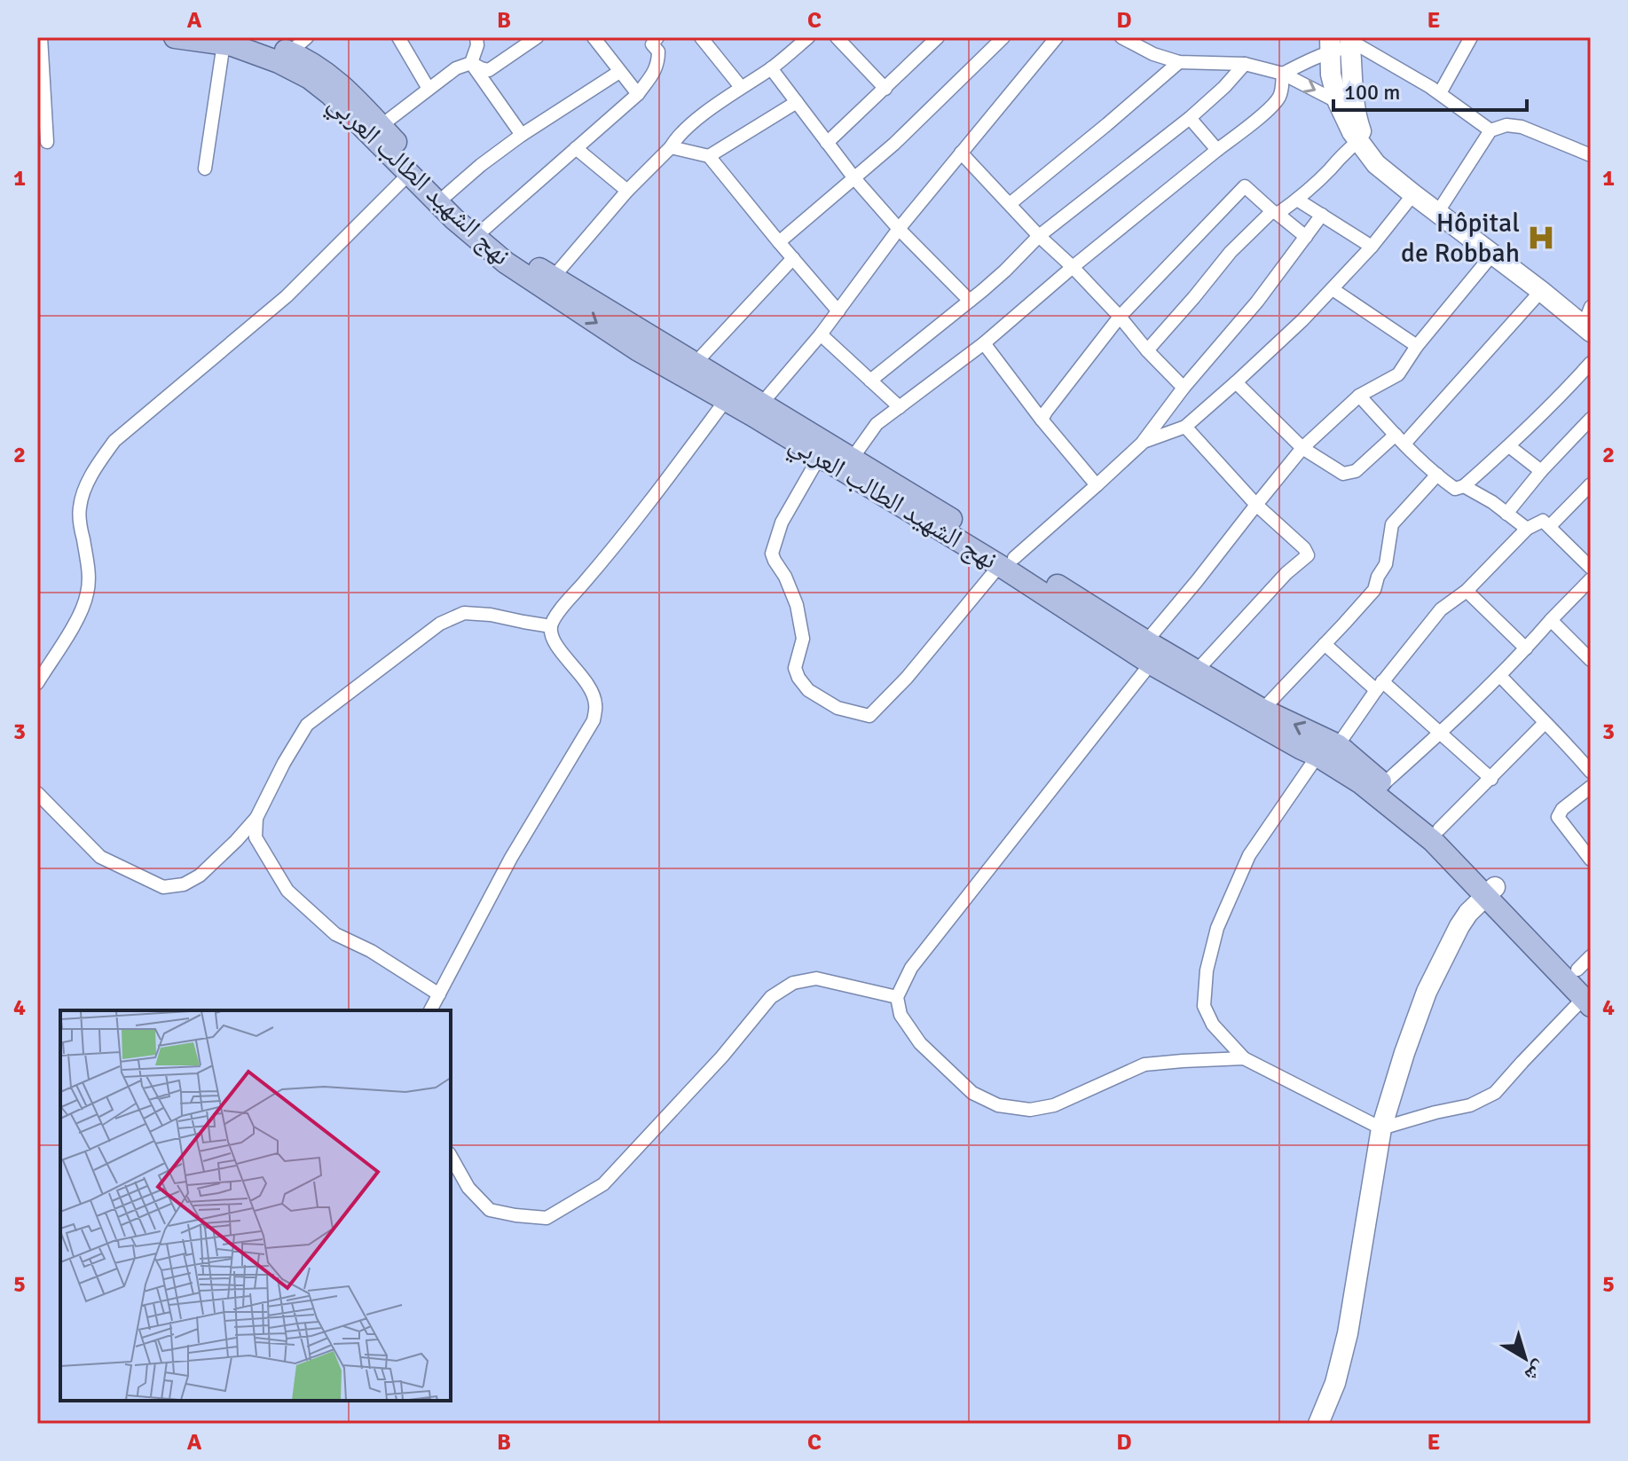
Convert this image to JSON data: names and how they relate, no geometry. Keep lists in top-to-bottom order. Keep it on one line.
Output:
{"streets":{"main road":["نهج الشهيد الطالب العربي"]},"places":{"hospital":["Hôpital de Robbah"]},"scale_bar":"100 m","north":"bottom right","grid":{"columns":["A","B","C","D","E"],"rows":["1","2","3","4","5"]}}
